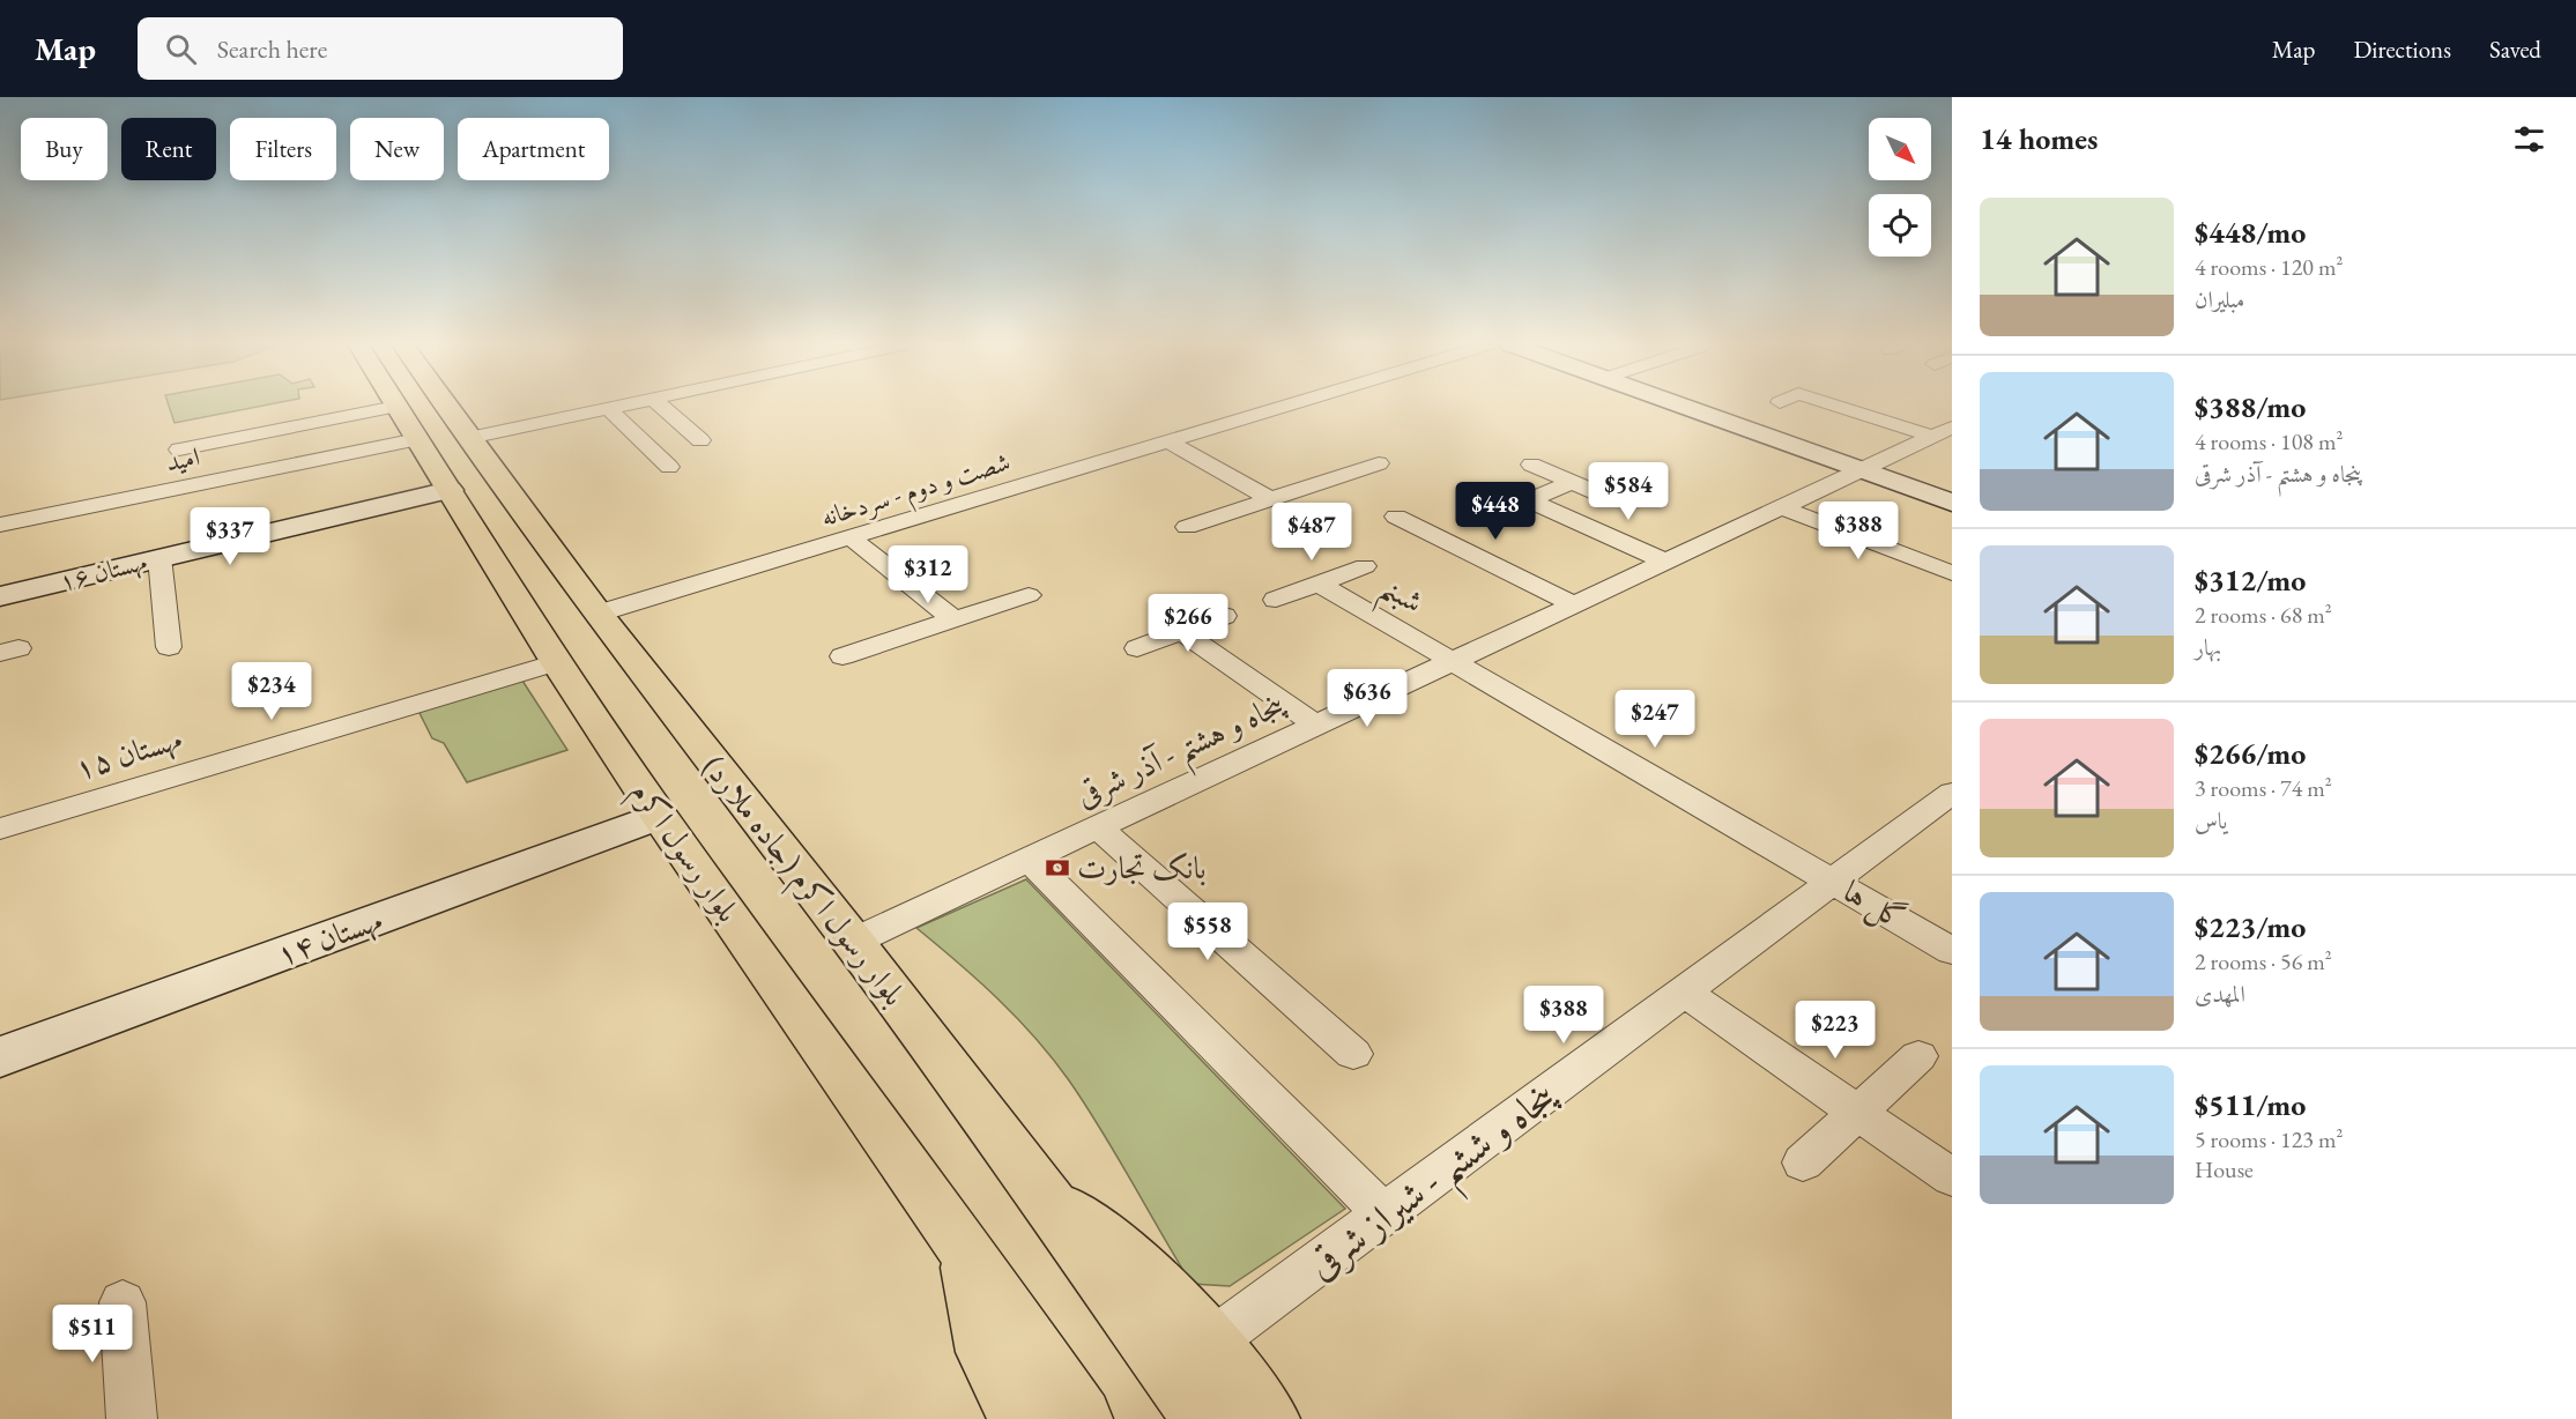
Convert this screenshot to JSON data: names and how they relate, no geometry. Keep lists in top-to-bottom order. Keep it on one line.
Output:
{"streets":{"main road":["بلوار رسول اکرم","بلوار رسول اکرم (جاده ملارد)"],"street":["امید","شصت و دوم - سردخانه","مهستان ۱۶","شبنم","پنجاه و هشتم - آذر شرقی","مهستان ۱۵","گل ها","مهستان ۱۴","پنجاه و ششم - شیراز شرقی"]},"crossings":[["امید","بلوار رسول اکرم"],["شصت و دوم - سردخانه","بلوار رسول اکرم (جاده ملارد)"],["مهستان ۱۶","بلوار رسول اکرم"],["شبنم","پنجاه و هشتم - آذر شرقی"],["شبنم","گل ها"],["شبنم","پنجاه و ششم - شیراز شرقی"],["پنجاه و هشتم - آذر شرقی","بلوار رسول اکرم (جاده ملارد)"],["مهستان ۱۵","بلوار رسول اکرم"],["بلوار رسول اکرم","مهستان ۱۴"],["گل ها","پنجاه و ششم - شیراز شرقی"]],"places":{"bank":["بانک تجارت"]},"north":"bottom right","page":{"header":"Map","search":"Search here","nav":["Map","Directions","Saved"],"heading":"14 homes","chip":["Buy","Rent","Filters","New","Apartment"],"list":[{"name":"$448/mo","note":"4 rooms · 120 m² · مبلیران"},{"name":"$388/mo","note":"4 rooms · 108 m² · پنجاه و هشتم - آذر شرقی"},{"name":"$312/mo","note":"2 rooms · 68 m² · بهار"},{"name":"$266/mo","note":"3 rooms · 74 m² · یاس"},{"name":"$223/mo","note":"2 rooms · 56 m² · المهدی"},{"name":"$511/mo","note":"5 rooms · 123 m² · House"}],"price":["$584","$448","$388","$487","$337","$312","$266","$234","$636","$247","$558","$388","$223","$511"]}}
